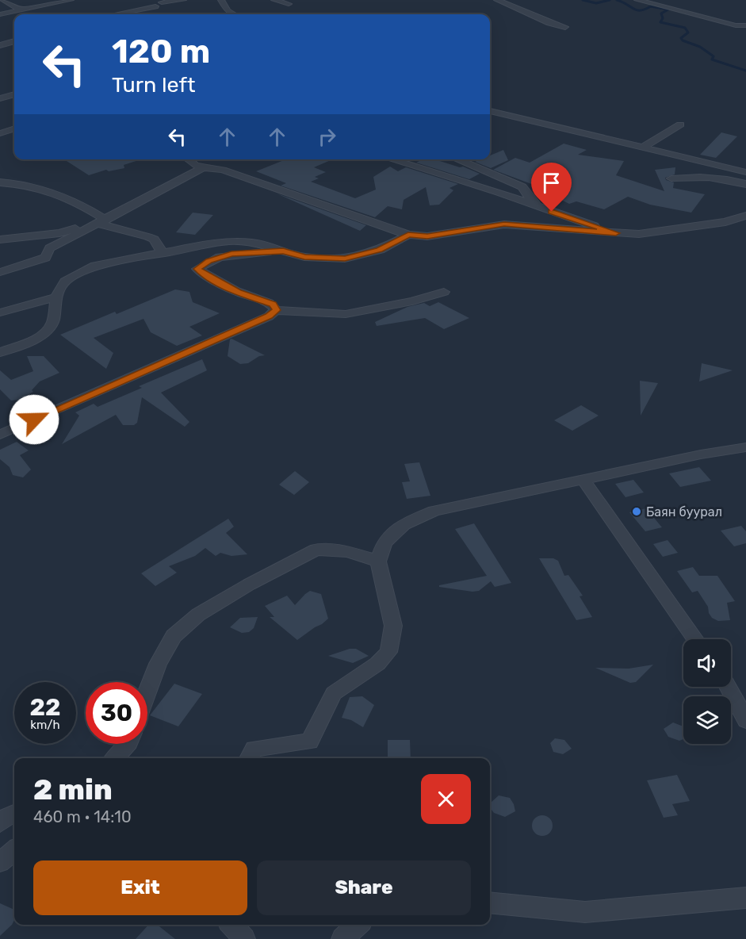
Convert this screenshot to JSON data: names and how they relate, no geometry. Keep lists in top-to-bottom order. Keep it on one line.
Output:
{"places":["Баян буурал"],"page":{"turn":["120 m","Turn left"],"speed":"22 km/h","limit":"30","heading":["2 min","460 m · 14:10"],"buttons":["Exit","Share"]}}
